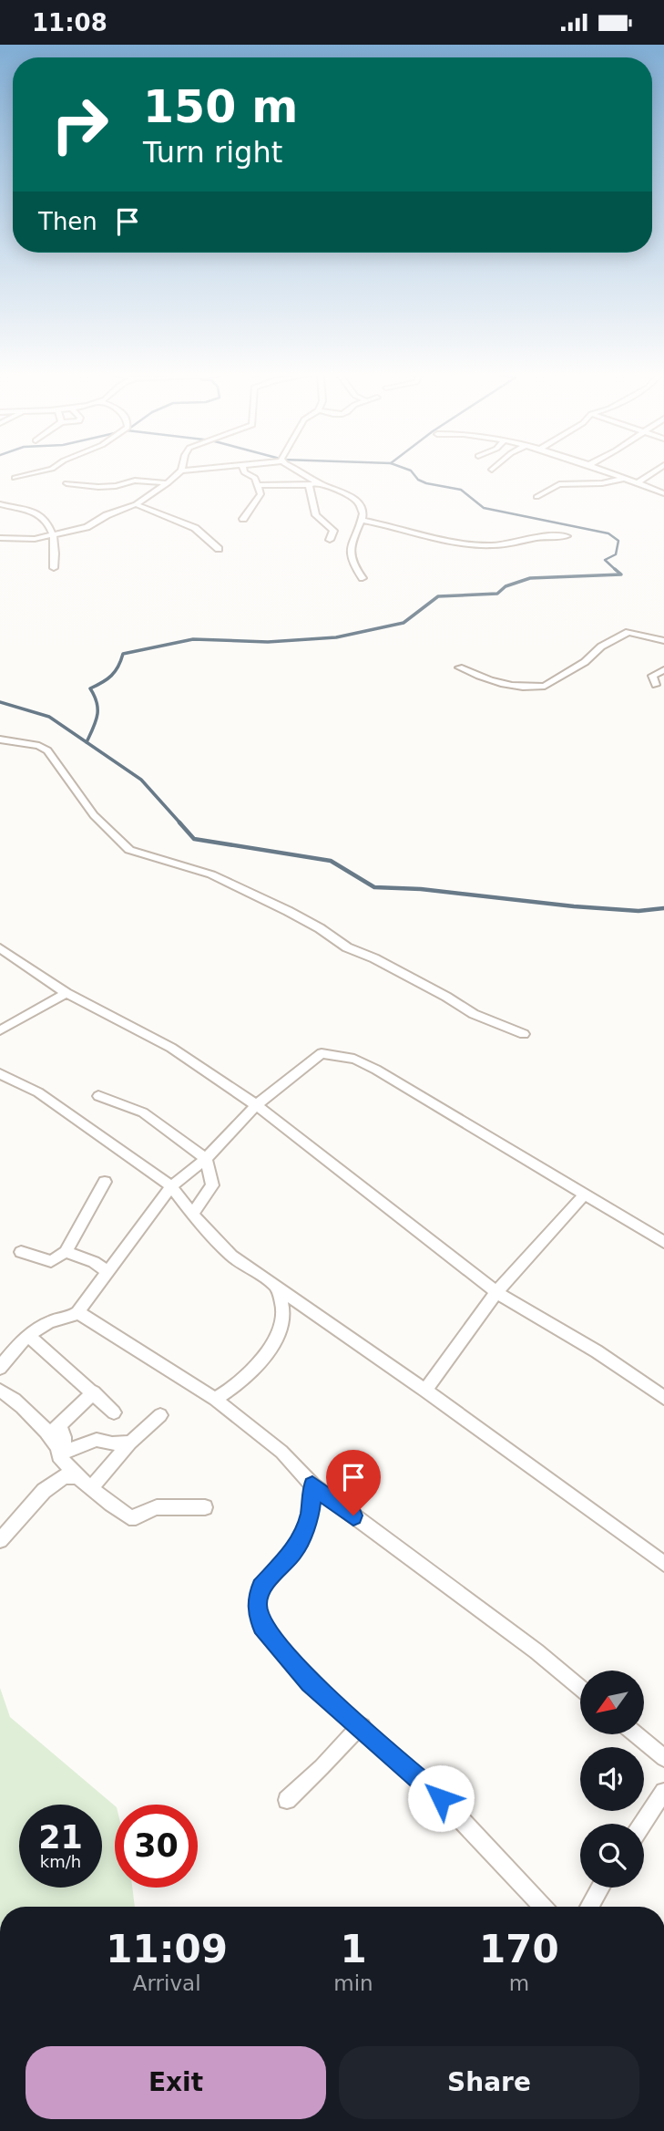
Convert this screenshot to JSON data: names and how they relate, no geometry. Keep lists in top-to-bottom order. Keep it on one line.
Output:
{"north":"bottom left","page":{"status":"11:08","turn":["150 m","Turn right"],"then":"Then","speed":"21 km/h","limit":"30","eta":["11:09","Arrival","1","min","170","m"],"buttons":["Exit","Share"]}}
